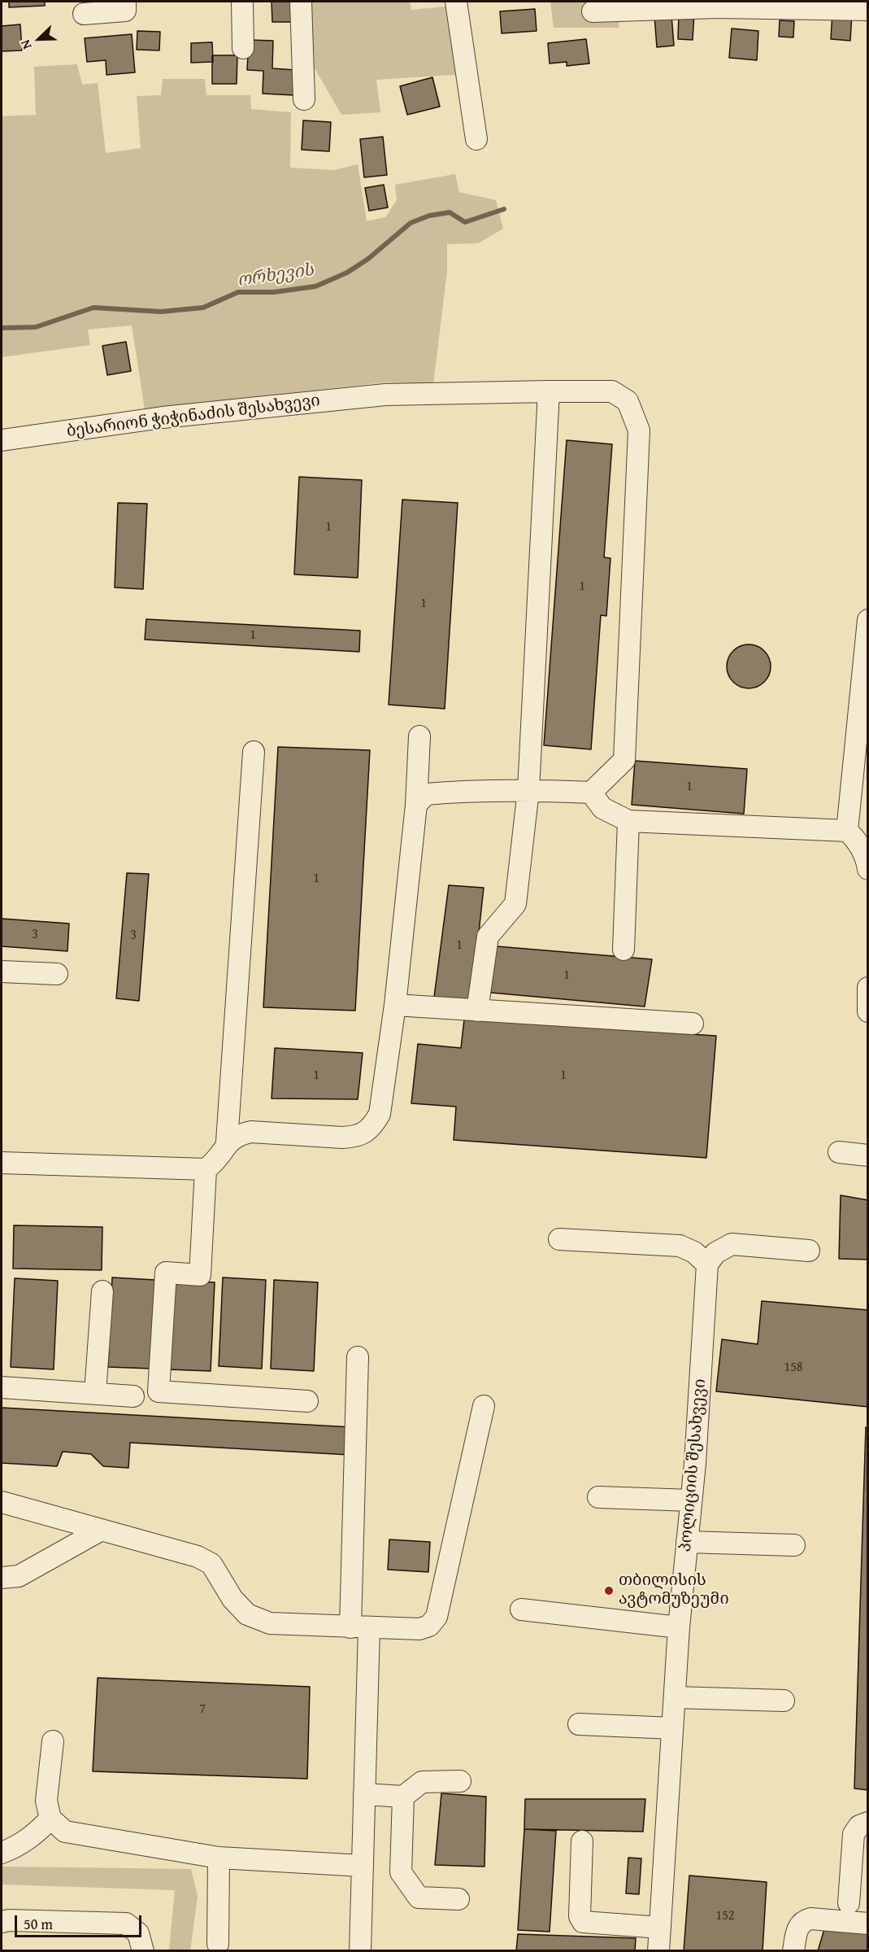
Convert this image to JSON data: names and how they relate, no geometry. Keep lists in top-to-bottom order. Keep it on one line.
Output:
{"streets":{"street":["ბესარიონ ჭიჭინაძის შესახვევი","პოლიციის შესახვევი"]},"water":["ორხევის"],"places":["თბილისის ავტომუზეუმი"],"house_numbers":["1","1","1","1","1","1","3","3","1","1","1","1","158","7","152"],"scale_bar":"50 m","north":"bottom left"}
